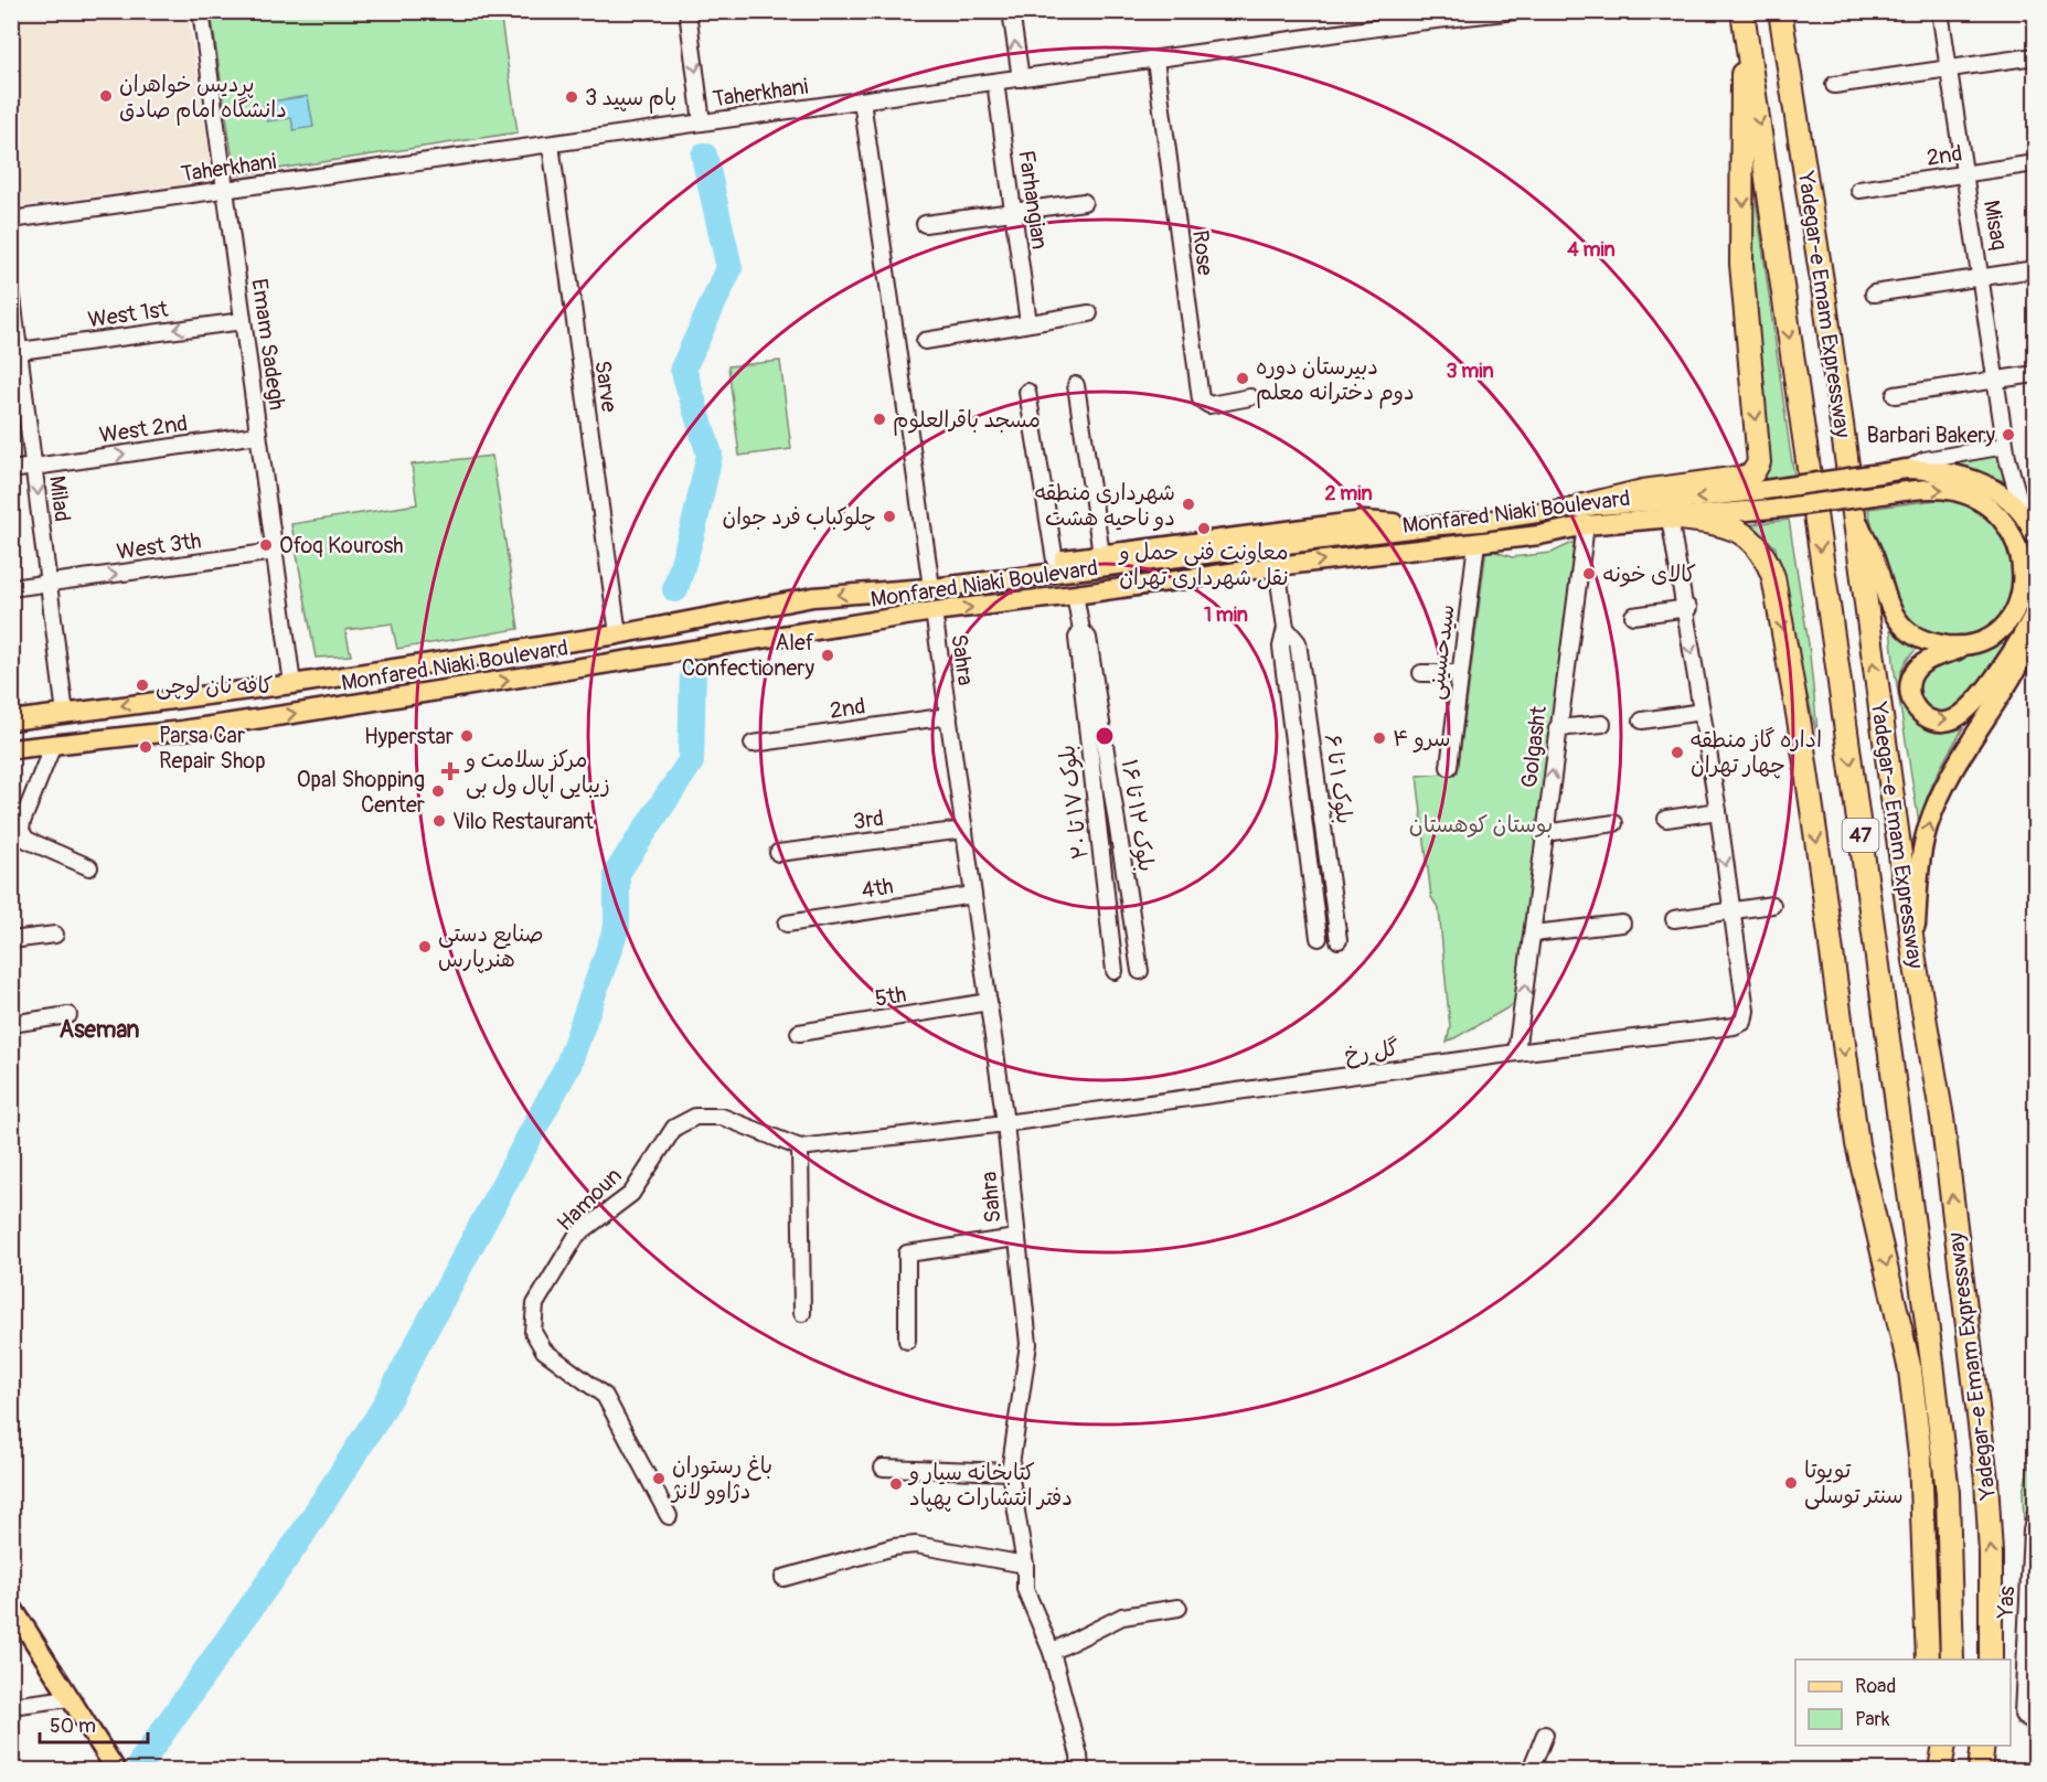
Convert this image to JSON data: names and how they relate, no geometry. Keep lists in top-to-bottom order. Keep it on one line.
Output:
{"streets":{"highway":["Yadegar-e Emam Expressway","47"],"main road":["Monfared Niaki Boulevard"],"street":["Taherkhani","2nd","Farhangian","Misaq","Rose","West 1st","Emam Sadegh","Sarve","West 2nd","Milad","West 3th","سیدحسینی","Sahra","Golgasht","بلوک ۱ تا ۶","بلوک ۱۷ تا ۲۰","بلوک ۱۲ تا ۱۶","3rd","4th","5th","گل رخ","Hamoun","Yas"]},"crossings":[["Taherkhani","Farhangian"],["Taherkhani","Rose"],["Taherkhani","Emam Sadegh"],["Taherkhani","Sarve"],["2nd","Misaq"],["2nd","Sahra"],["Misaq","Monfared Niaki Boulevard"],["West 1st","Emam Sadegh"],["West 1st","Milad"],["Emam Sadegh","West 2nd"],["Emam Sadegh","Monfared Niaki Boulevard"],["Emam Sadegh","West 3th"],["Sarve","Monfared Niaki Boulevard"],["West 2nd","Milad"],["Milad","Monfared Niaki Boulevard"],["Milad","West 3th"],["Monfared Niaki Boulevard","سیدحسینی"],["Monfared Niaki Boulevard","Sahra"],["Monfared Niaki Boulevard","Golgasht"],["Sahra","3rd"],["Sahra","4th"],["Sahra","5th"],["Sahra","گل رخ"],["Sahra","Hamoun"],["Golgasht","گل رخ"],["بلوک ۱۷ تا ۲۰","بلوک ۱۲ تا ۱۶"],["گل رخ","Hamoun"]],"one_way":["West 1st","West 2nd","West 3th","Golgasht"],"districts":["Aseman"],"parks":["بوستان کوهستان"],"places":{"other":["پردیس خواهران دانشگاه امام صادق","بام سپید 3","دبیرستان دوره دوم دخترانه معلم","مسجد باقرالعلوم","Barbari Bakery","شهرداری منطقه دو ناحیه هشت","چلوکباب فرد جوان","معاونت فنی حمل و نقل شهرداری تهران","Ofoq Kourosh","کالای خونه","Alef Confectionery","کافه نان لوچی","Hyperstar","سرو ۴","Parsa Car Repair Shop","اداره گاز منطقه چهار تهران","Opal Shopping Center","Vilo Restaurant","صنایع دستی هنرپارس","باغ رستوران دژاوو لانژ","تویوتا سنتر توسلی","کتابخانه سیار و دفتر انتشارات پهپاد"],"health":["مرکز سلامت و زیبایی اپال ول بی"]},"legend":["Road","Park"],"scale_bar":"50 m","rings":["4 min","3 min","2 min","1 min"]}
